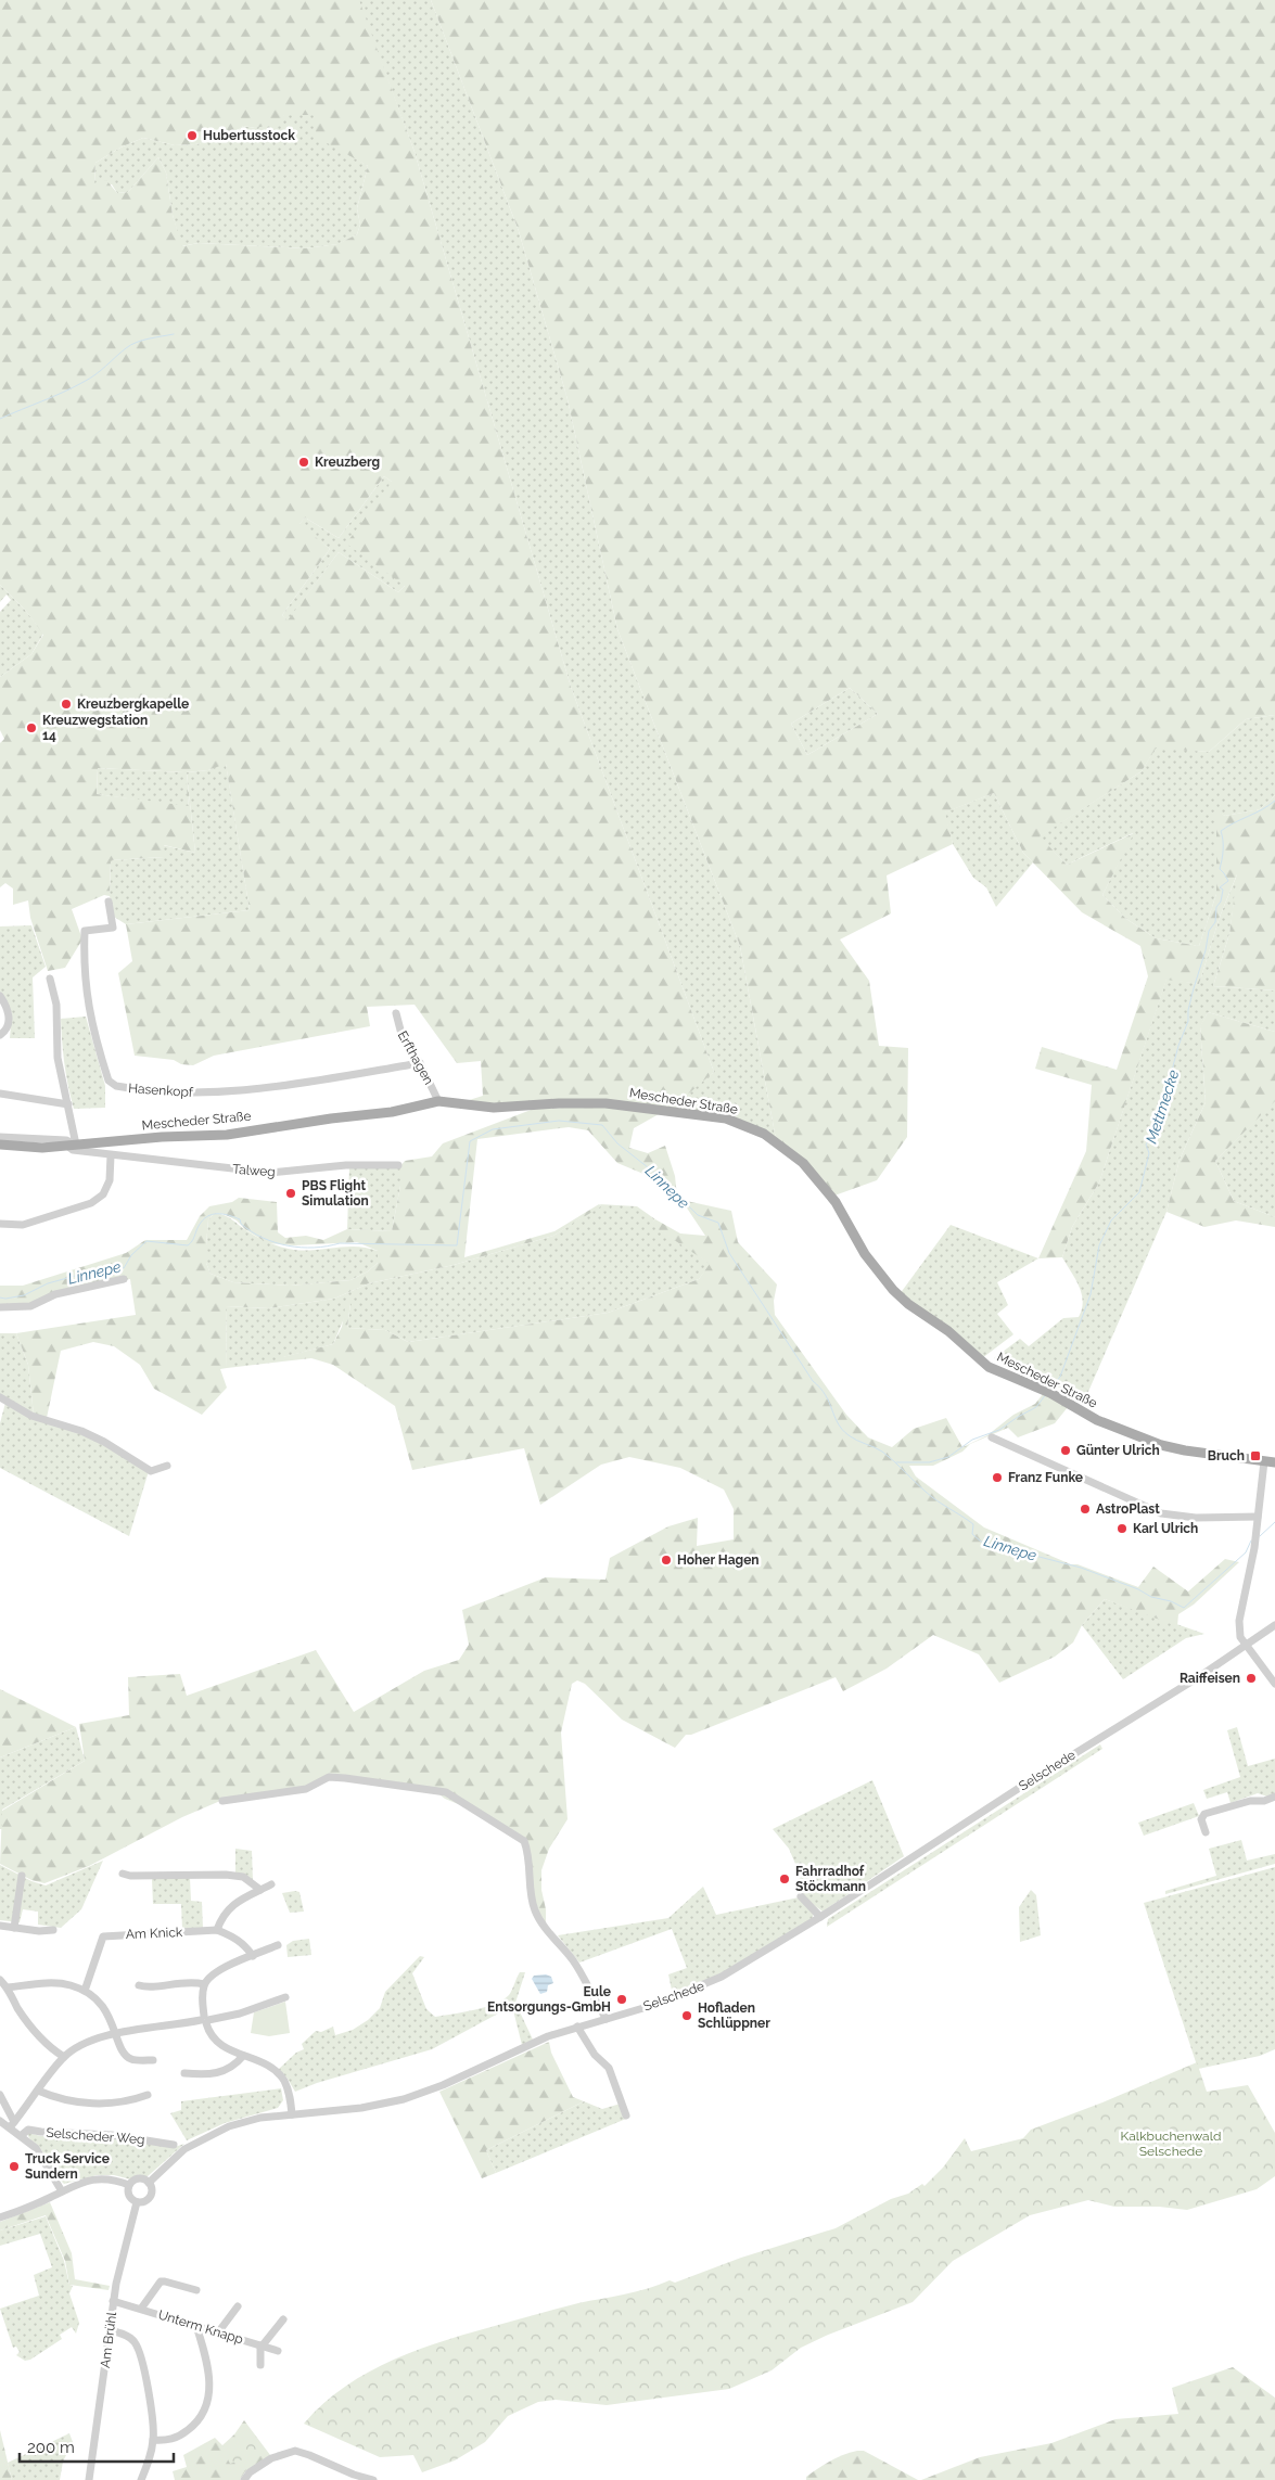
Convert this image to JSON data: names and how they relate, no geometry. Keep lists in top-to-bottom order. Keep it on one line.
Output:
{"streets":{"main road":["Mescheder Straße"],"street":["Erfthagen","Hasenkopf","Talweg","Selschede","Am Knick","Selscheder Weg","Unterm Knapp","Am Brühl"]},"crossings":[["Erfthagen","Hasenkopf"],["Erfthagen","Mescheder Straße"],["Mescheder Straße","Talweg"],["Unterm Knapp","Am Brühl"]],"water":["Mettmecke","Linnepe"],"parks":["Kalkbuchenwald Selschede"],"places":{"other":["Hubertusstock","Kreuzberg","Kreuzbergkapelle","Kreuzwegstation 14","PBS Flight Simulation","Günter Ulrich","Franz Funke","AstroPlast","Karl Ulrich","Hoher Hagen","Raiffeisen","Fahrradhof Stöckmann","Eule Entsorgungs-GmbH","Hofladen Schlüppner","Truck Service Sundern"],"transit":["Bruch"]},"scale_bar":"200 m"}
